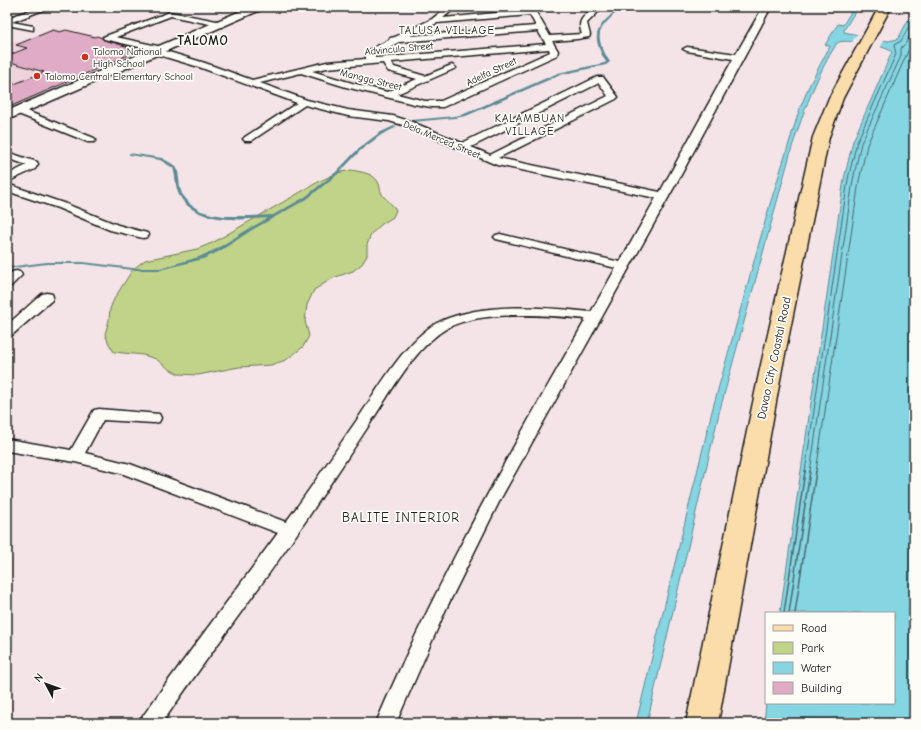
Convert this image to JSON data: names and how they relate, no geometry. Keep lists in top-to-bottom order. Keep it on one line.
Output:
{"streets":{"main road":["Davao City Coastal Road"],"street":["Advincula Street","Adelfa Street","Mangga Street","Dela Merced Street"]},"crossings":[["Advincula Street","Adelfa Street"],["Advincula Street","Mangga Street"],["Advincula Street","Dela Merced Street"],["Adelfa Street","Mangga Street"]],"districts":["TALUSA VILLAGE","TALOMO","KALAMBUAN VILLAGE","BALITE INTERIOR"],"places":["Talomo National High School","Talomo Central Elementary School"],"legend":["Road","Park","Water","Building"],"north":"top left"}
